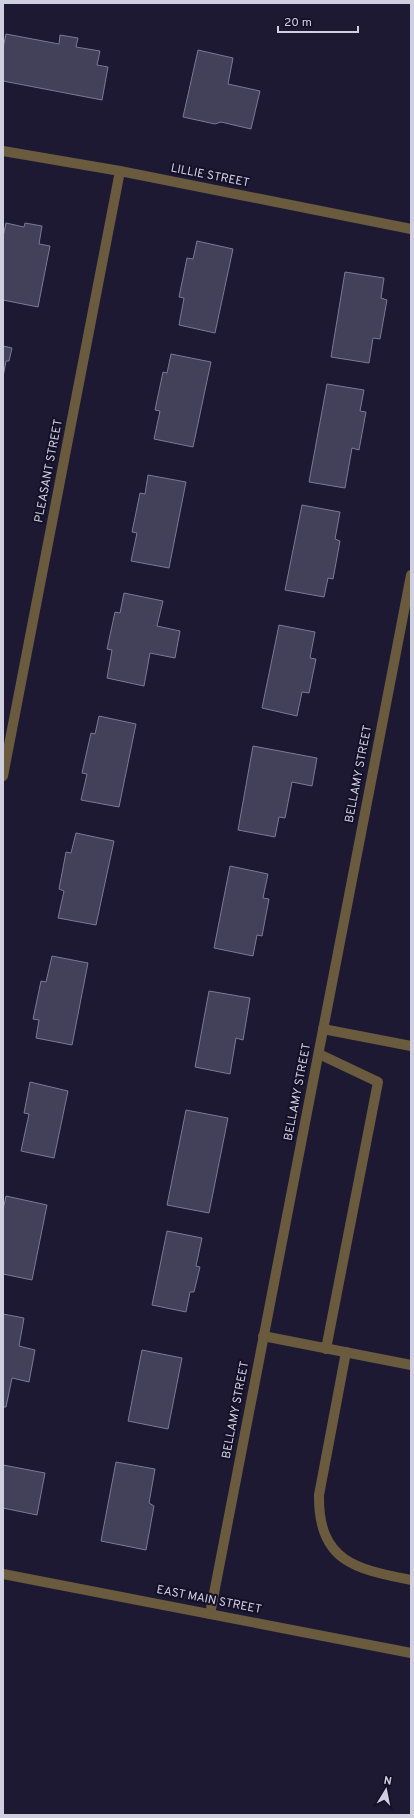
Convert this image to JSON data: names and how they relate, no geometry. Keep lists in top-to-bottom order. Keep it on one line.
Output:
{"streets":{"street":["LILLIE STREET","PLEASANT STREET","BELLAMY STREET","EAST MAIN STREET"]},"crossings":[["LILLIE STREET","PLEASANT STREET"],["BELLAMY STREET","EAST MAIN STREET"]],"scale_bar":"20 m","north":"top"}
